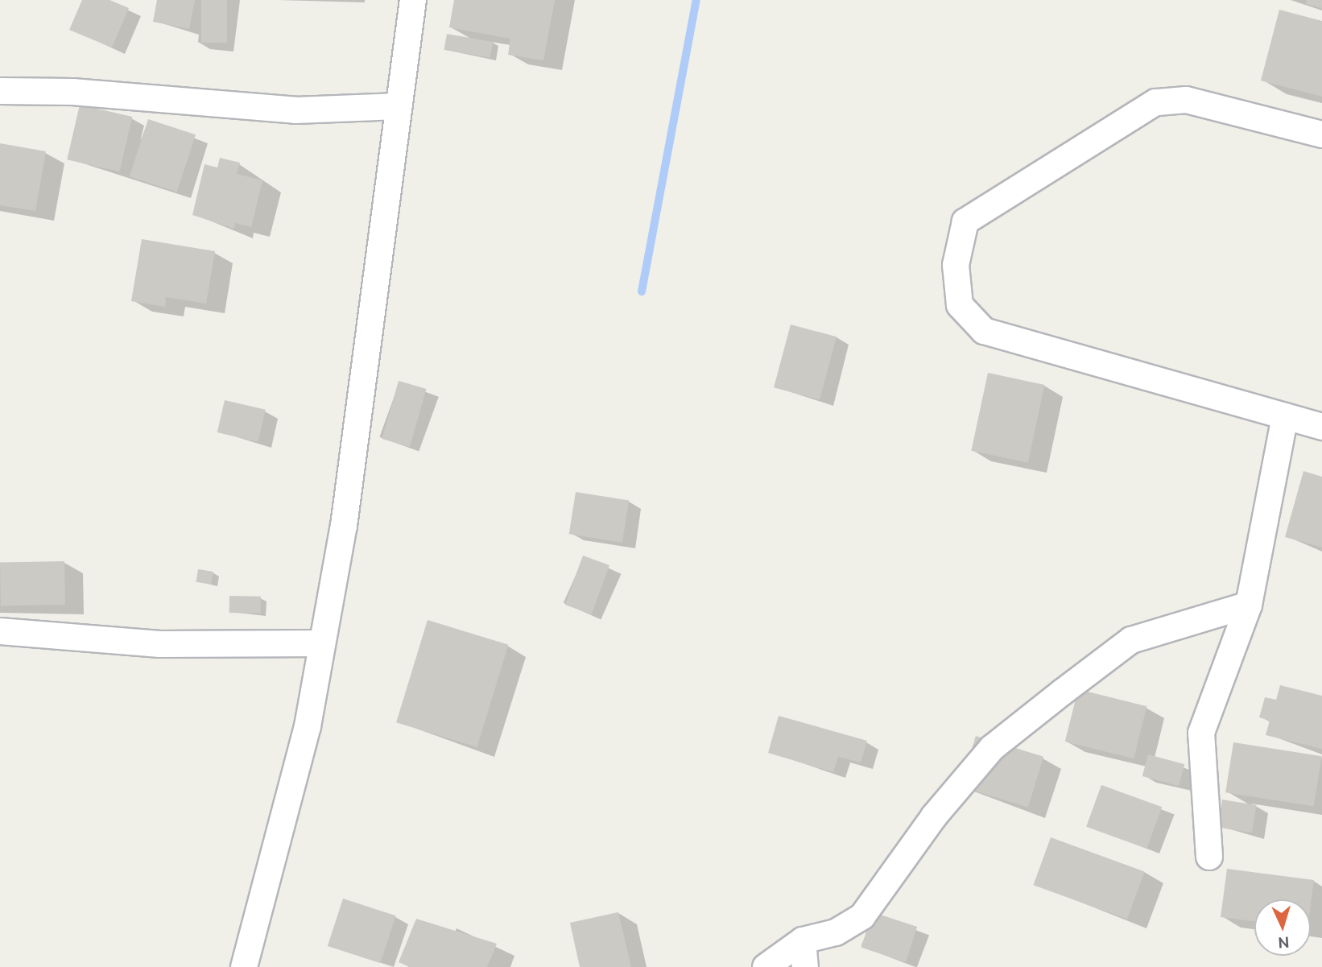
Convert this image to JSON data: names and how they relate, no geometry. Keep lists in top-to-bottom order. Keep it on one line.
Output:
{"north":"bottom"}
